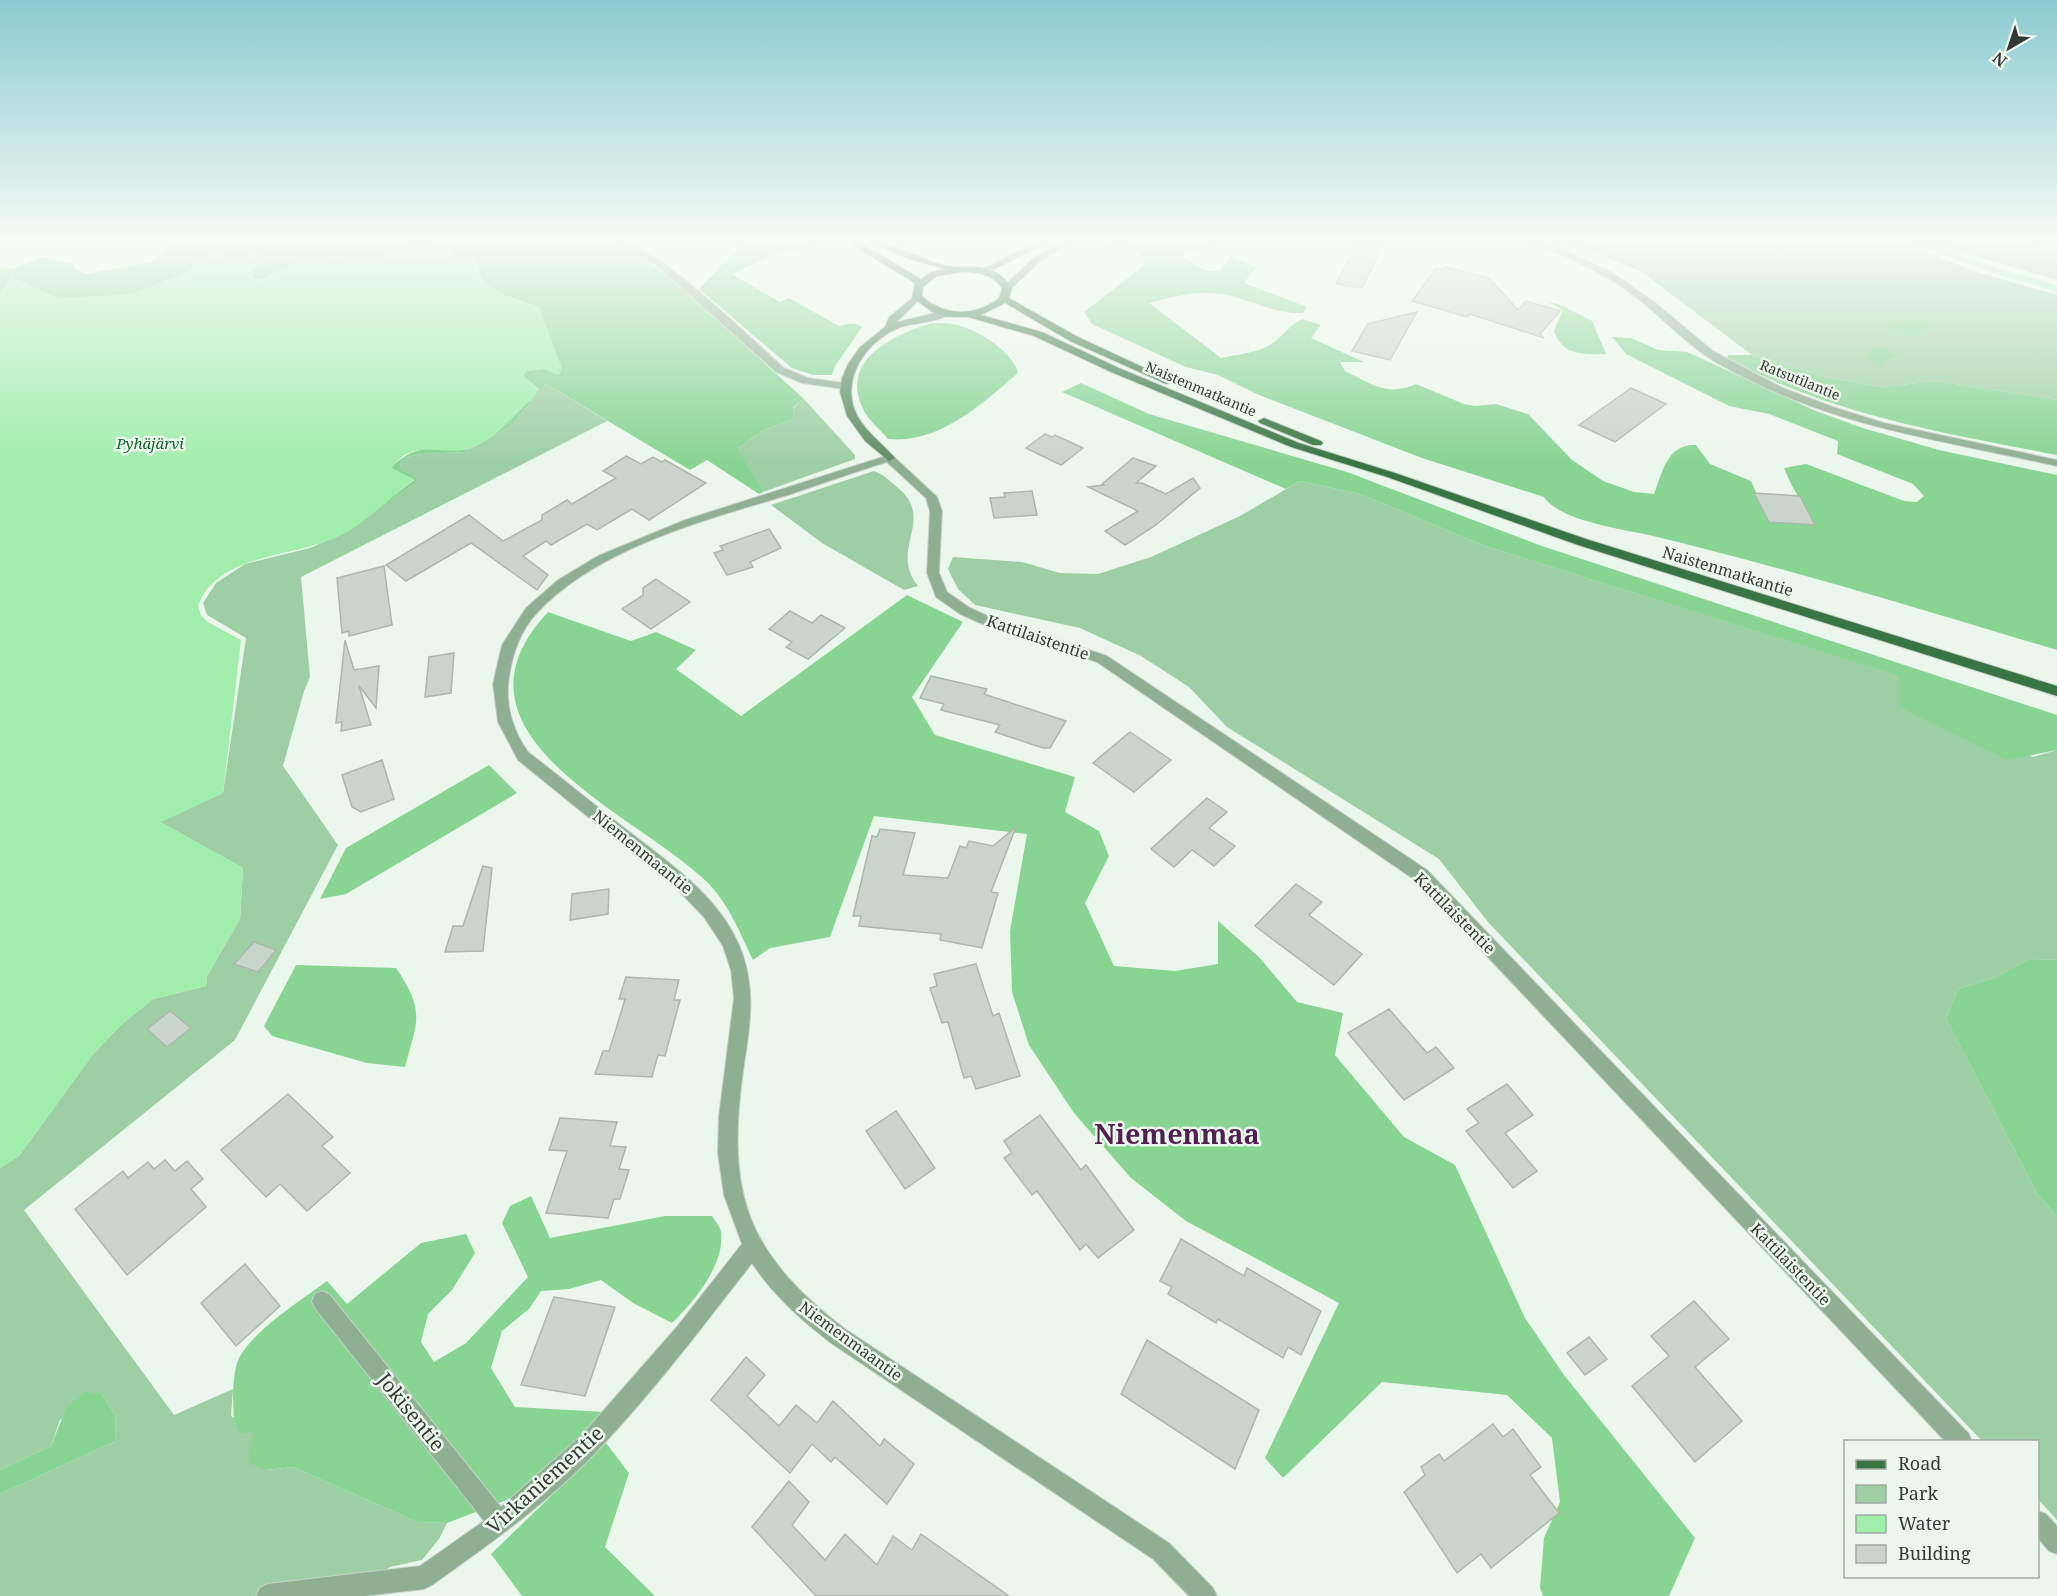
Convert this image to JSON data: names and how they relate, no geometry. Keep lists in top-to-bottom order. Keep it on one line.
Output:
{"streets":{"main road":["Naistenmatkantie"],"street":["Ratsutilantie","Kattilaistentie","Niemenmaantie","Jokisentie","Virkaniementie"]},"crossings":[["Kattilaistentie","Niemenmaantie"],["Niemenmaantie","Virkaniementie"],["Jokisentie","Virkaniementie"]],"districts":["Niemenmaa"],"water":["Pyhäjärvi"],"legend":["Road","Park","Water","Building"],"north":"bottom left"}
